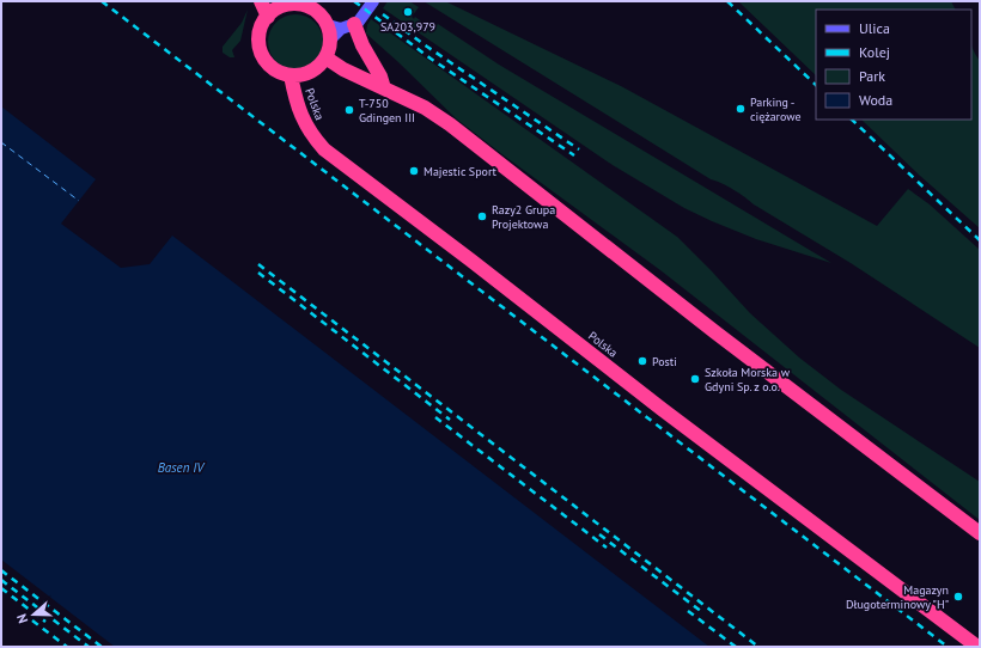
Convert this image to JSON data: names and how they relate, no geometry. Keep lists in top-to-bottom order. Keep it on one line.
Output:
{"streets":{"highway":["Polska"]},"water":["Basen IV"],"places":["SA203,979","Parking - ciężarowe","T-750 Gdingen III","Majestic Sport","Razy2 Grupa Projektowa","Posti","Szkoła Morska w Gdyni Sp. z o.o.","Magazyn Długoterminowy \"H\""],"legend":["Ulica","Kolej","Park","Woda"],"north":"left"}
